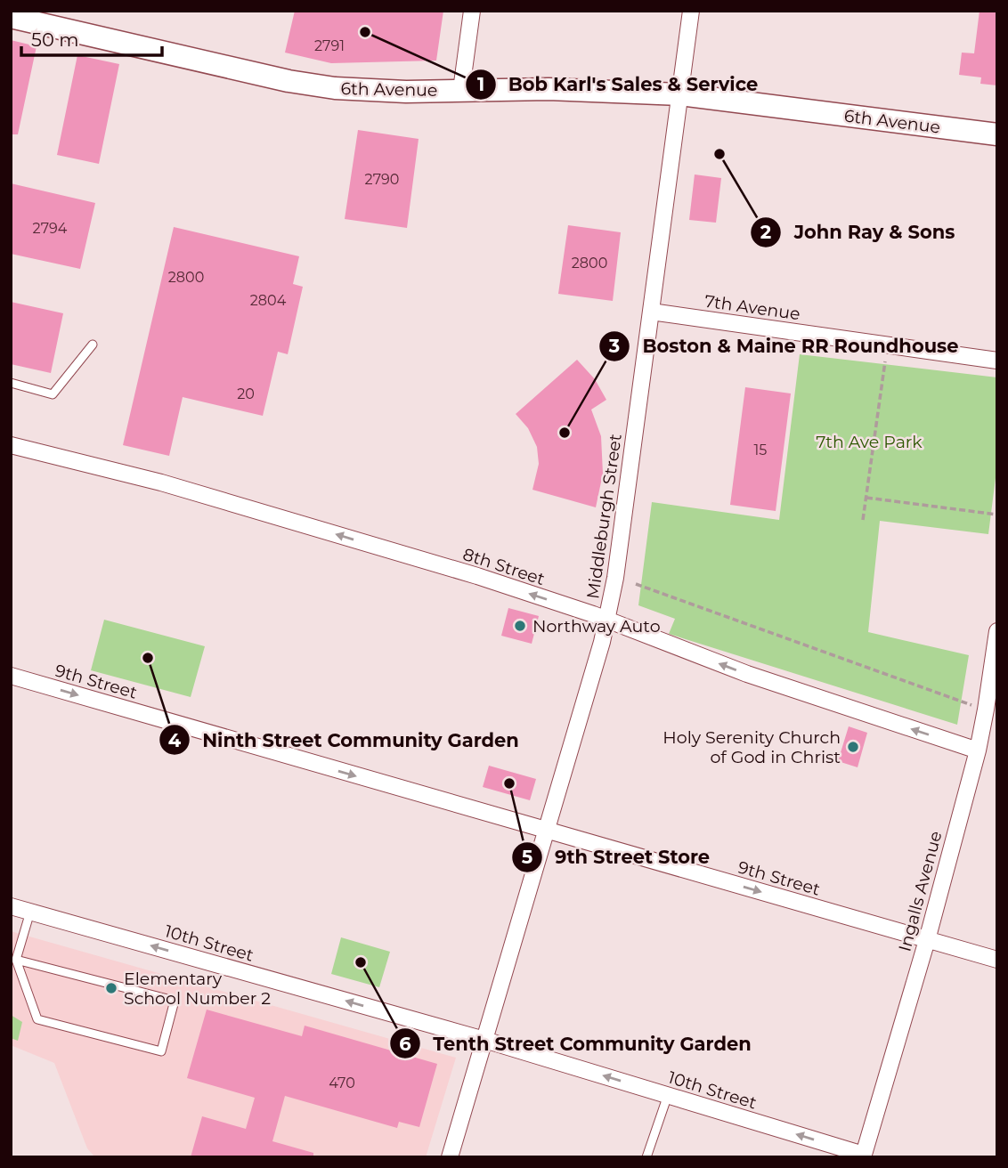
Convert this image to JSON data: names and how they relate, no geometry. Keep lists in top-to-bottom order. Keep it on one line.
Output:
{"streets":{"street":["6th Avenue","7th Avenue","Middleburgh Street","8th Street","9th Street","Ingalls Avenue","10th Street"]},"crossings":[["6th Avenue","Middleburgh Street"],["7th Avenue","Middleburgh Street"],["Middleburgh Street","8th Street"],["Middleburgh Street","9th Street"],["Middleburgh Street","10th Street"],["8th Street","Ingalls Avenue"],["9th Street","Ingalls Avenue"],["Ingalls Avenue","10th Street"]],"one_way":["8th Street","9th Street","10th Street"],"parks":["7th Ave Park"],"places":["Bob Karl's Sales & Service","John Ray & Sons","Boston & Maine RR Roundhouse","Northway Auto","Ninth Street Community Garden","Holy Serenity Church of God in Christ","9th Street Store","Tenth Street Community Garden","Elementary School Number 2"],"house_numbers":["2791","2790","2794","2800","2800","2804","20","15","470"],"scale_bar":"50 m"}
